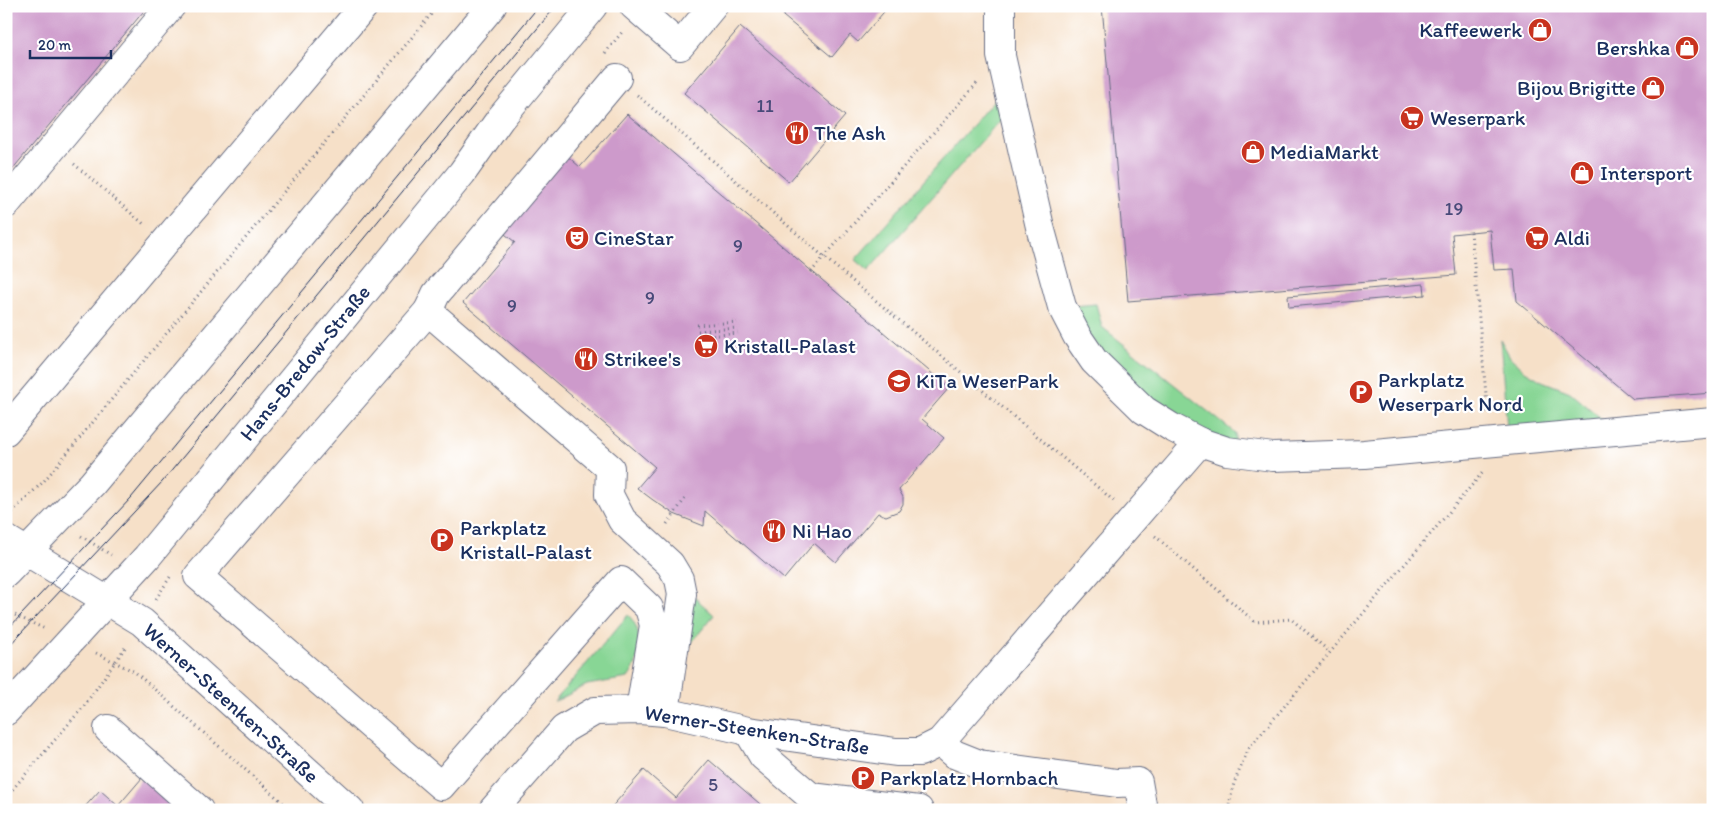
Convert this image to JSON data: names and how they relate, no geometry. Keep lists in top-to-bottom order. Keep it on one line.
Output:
{"streets":{"main road":["Hans-Bredow-Straße","Werner-Steenken-Straße"]},"crossings":[["Hans-Bredow-Straße","Werner-Steenken-Straße"]],"places":{"shop":["Kaffeewerk","Bershka","Bijou Brigitte","MediaMarkt","Intersport"],"supermarket":["Weserpark","Aldi","Kristall-Palast"],"restaurant":["The Ash","Strikee's","Ni Hao"],"theatre":["CineStar"],"school or university":["KiTa WeserPark"],"parking":["Parkplatz Weserpark Nord","Parkplatz Kristall-Palast","Parkplatz Hornbach"]},"house_numbers":["11","19","9","9","9","5"],"scale_bar":"20 m"}
